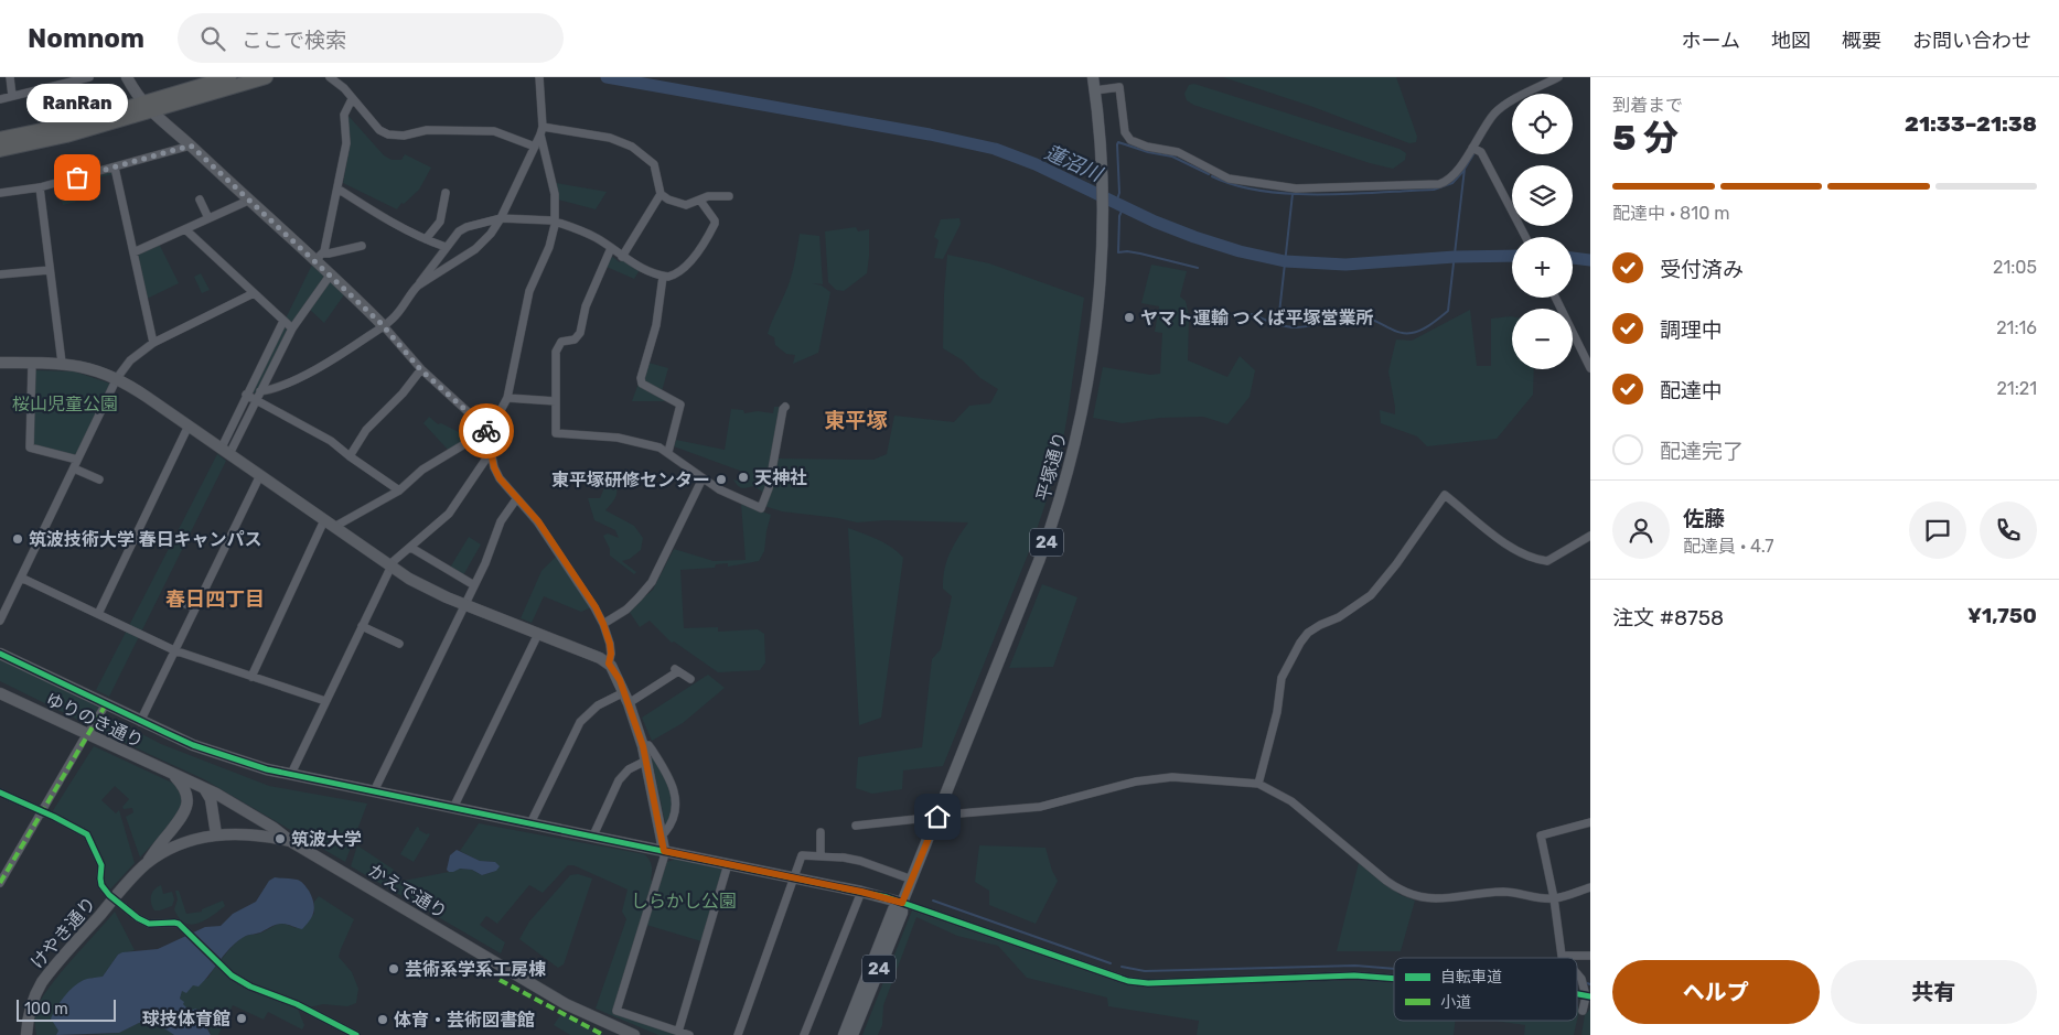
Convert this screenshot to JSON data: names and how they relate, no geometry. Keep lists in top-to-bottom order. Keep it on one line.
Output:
{"streets":{"main road":["平塚通り","24"],"street":["ゆりのき通り","かえで通り","けやき通り"]},"crossings":[["かえで通り","けやき通り"]],"districts":["東平塚","春日四丁目"],"water":["蓮沼川"],"parks":["桜山児童公園","しらかし公園"],"places":["RanRan","ヤマト運輸 つくば平塚営業所","天神社","東平塚研修センター","筑波技術大学 春日キャンパス","筑波大学","芸術系学系工房棟","球技体育館","体育・芸術図書館"],"legend":["自転車道","小道"],"scale_bar":"100 m","page":{"header":"Nomnom","search":"ここで検索","nav":["ホーム","地図","概要","お問い合わせ"],"heading":["5 分","到着まで","21:33–21:38"],"panel":["佐藤","配達員 · 4.7","注文 #8758","¥1,750"],"bubble":"RanRan","map_buttons":["+","−"],"bar":"配達中 · 810 m","list":[["受付済み","21:05"],["調理中","21:16"],["配達中","21:21"],"配達完了"],"buttons":["ヘルプ","共有"],"scale":"100 m"}}
